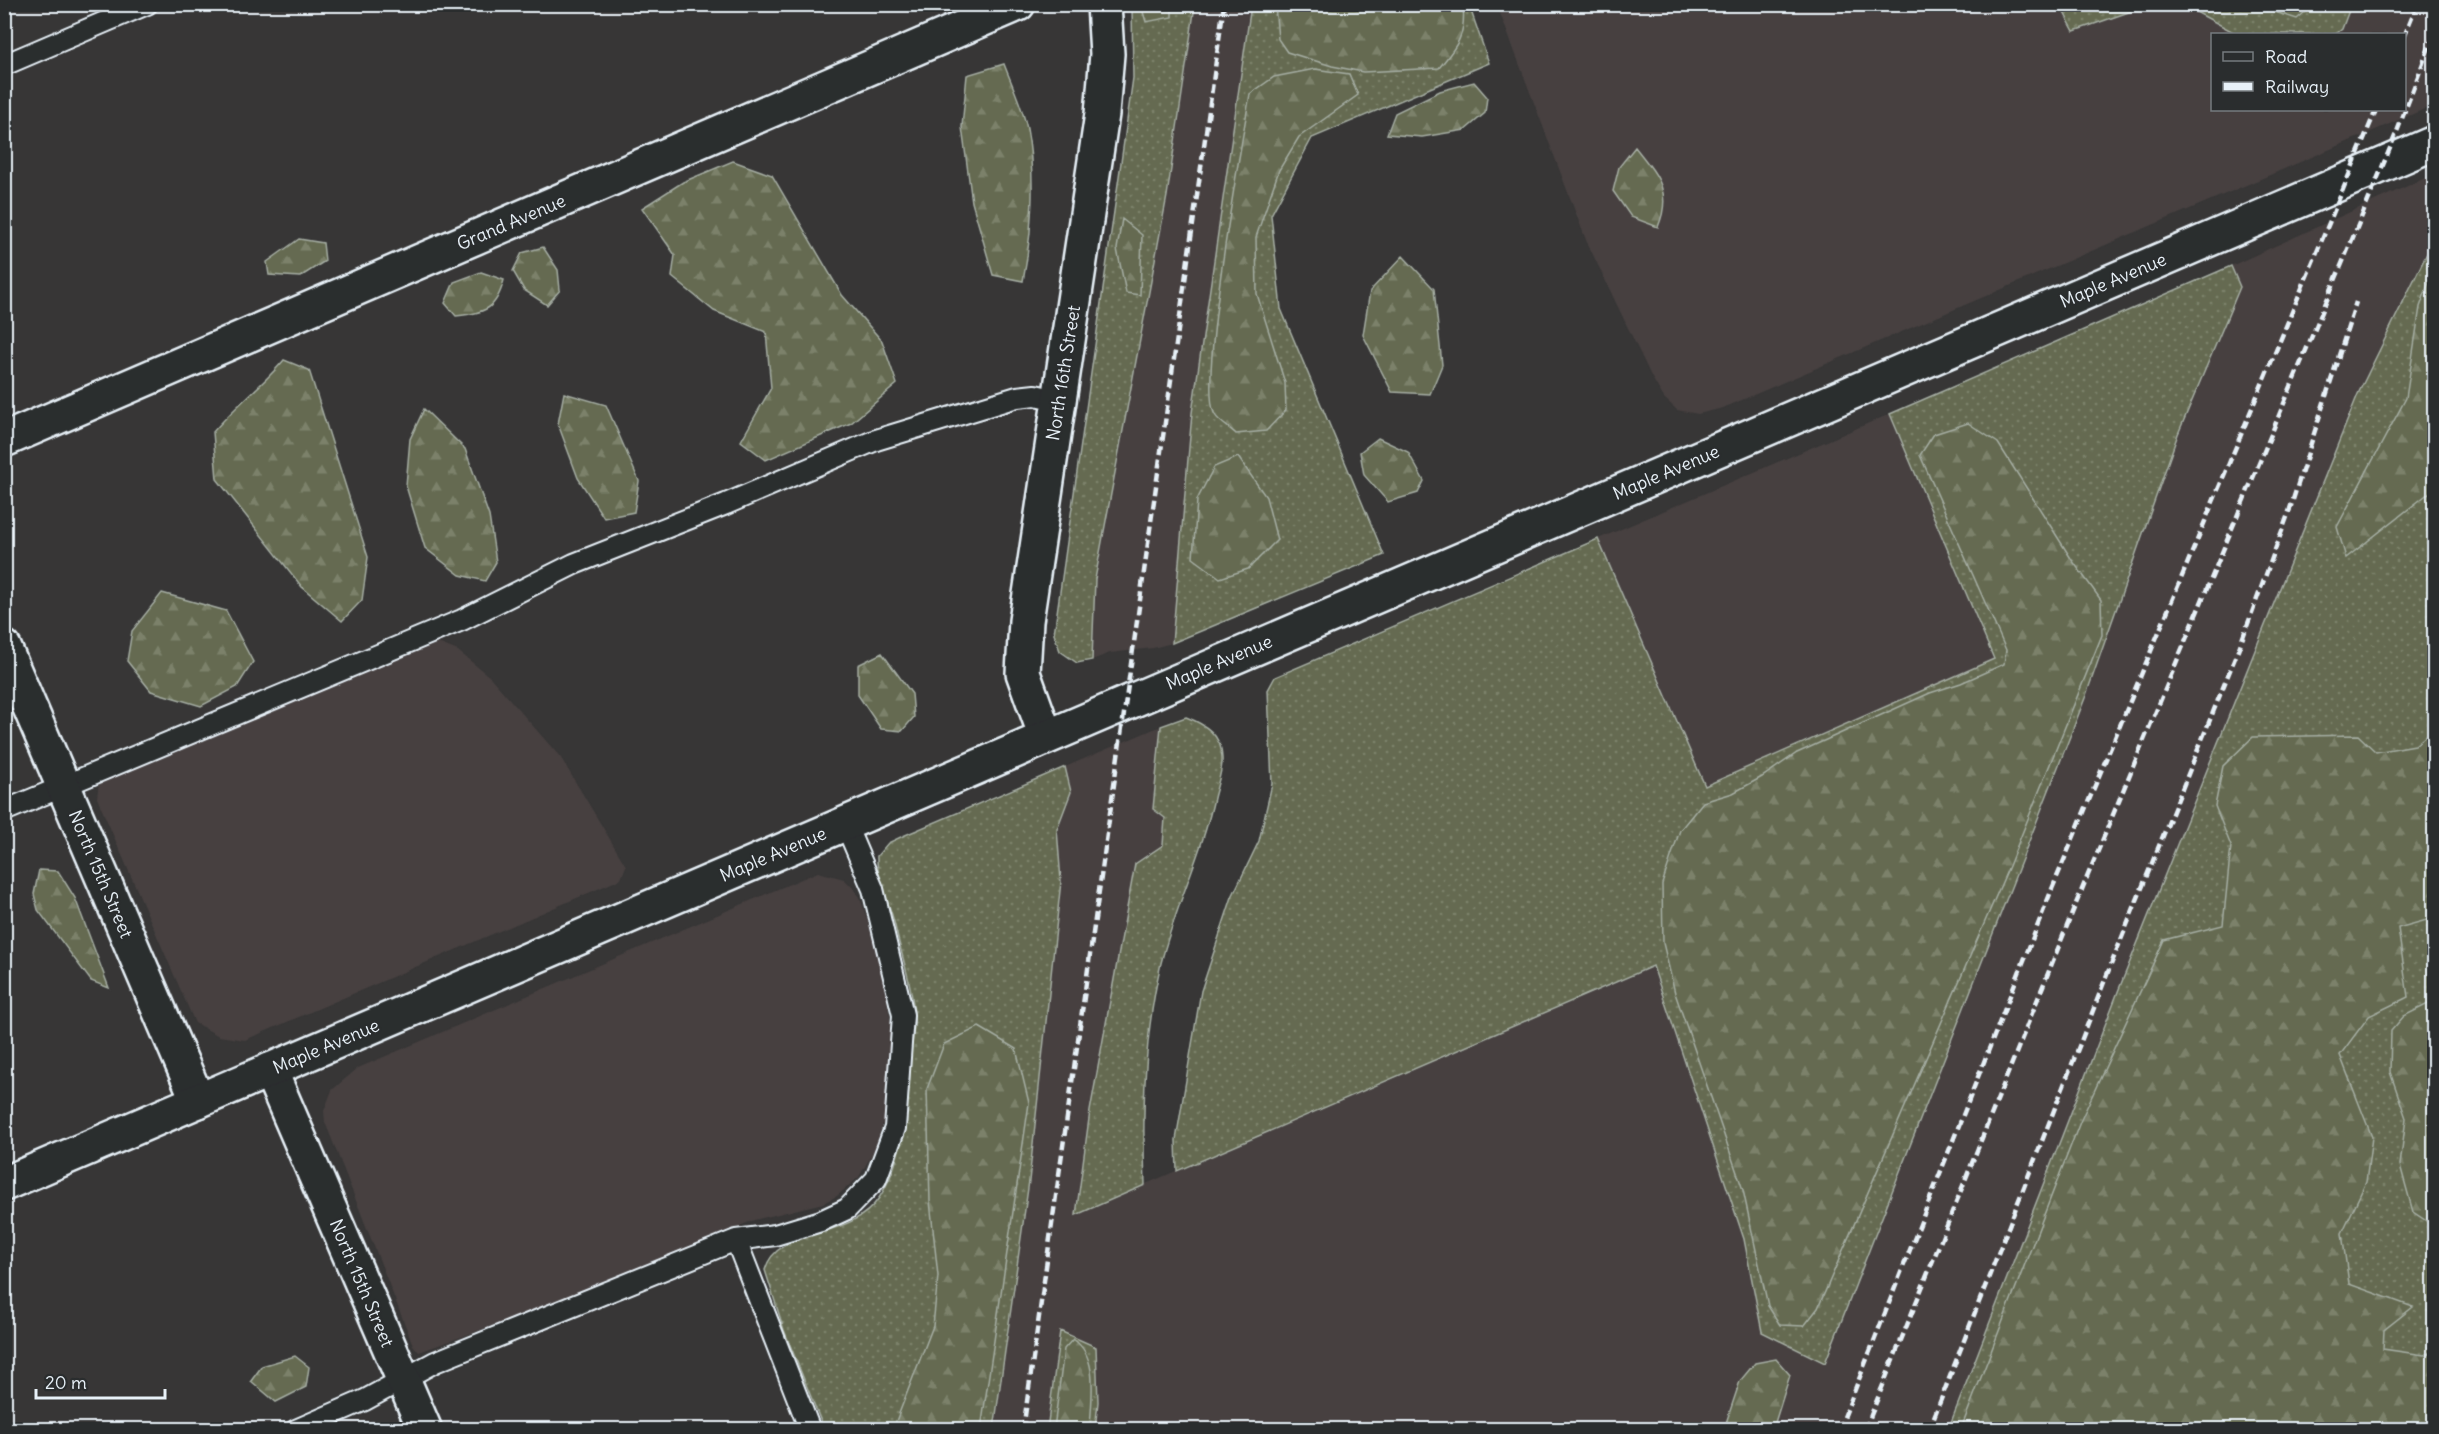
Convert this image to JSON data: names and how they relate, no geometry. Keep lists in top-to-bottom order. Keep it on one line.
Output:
{"streets":{"street":["Grand Avenue","Maple Avenue","North 16th Street","North 15th Street"]},"crossings":[["Maple Avenue","North 16th Street"],["Maple Avenue","North 15th Street"]],"legend":["Road","Railway"],"scale_bar":"20 m"}
